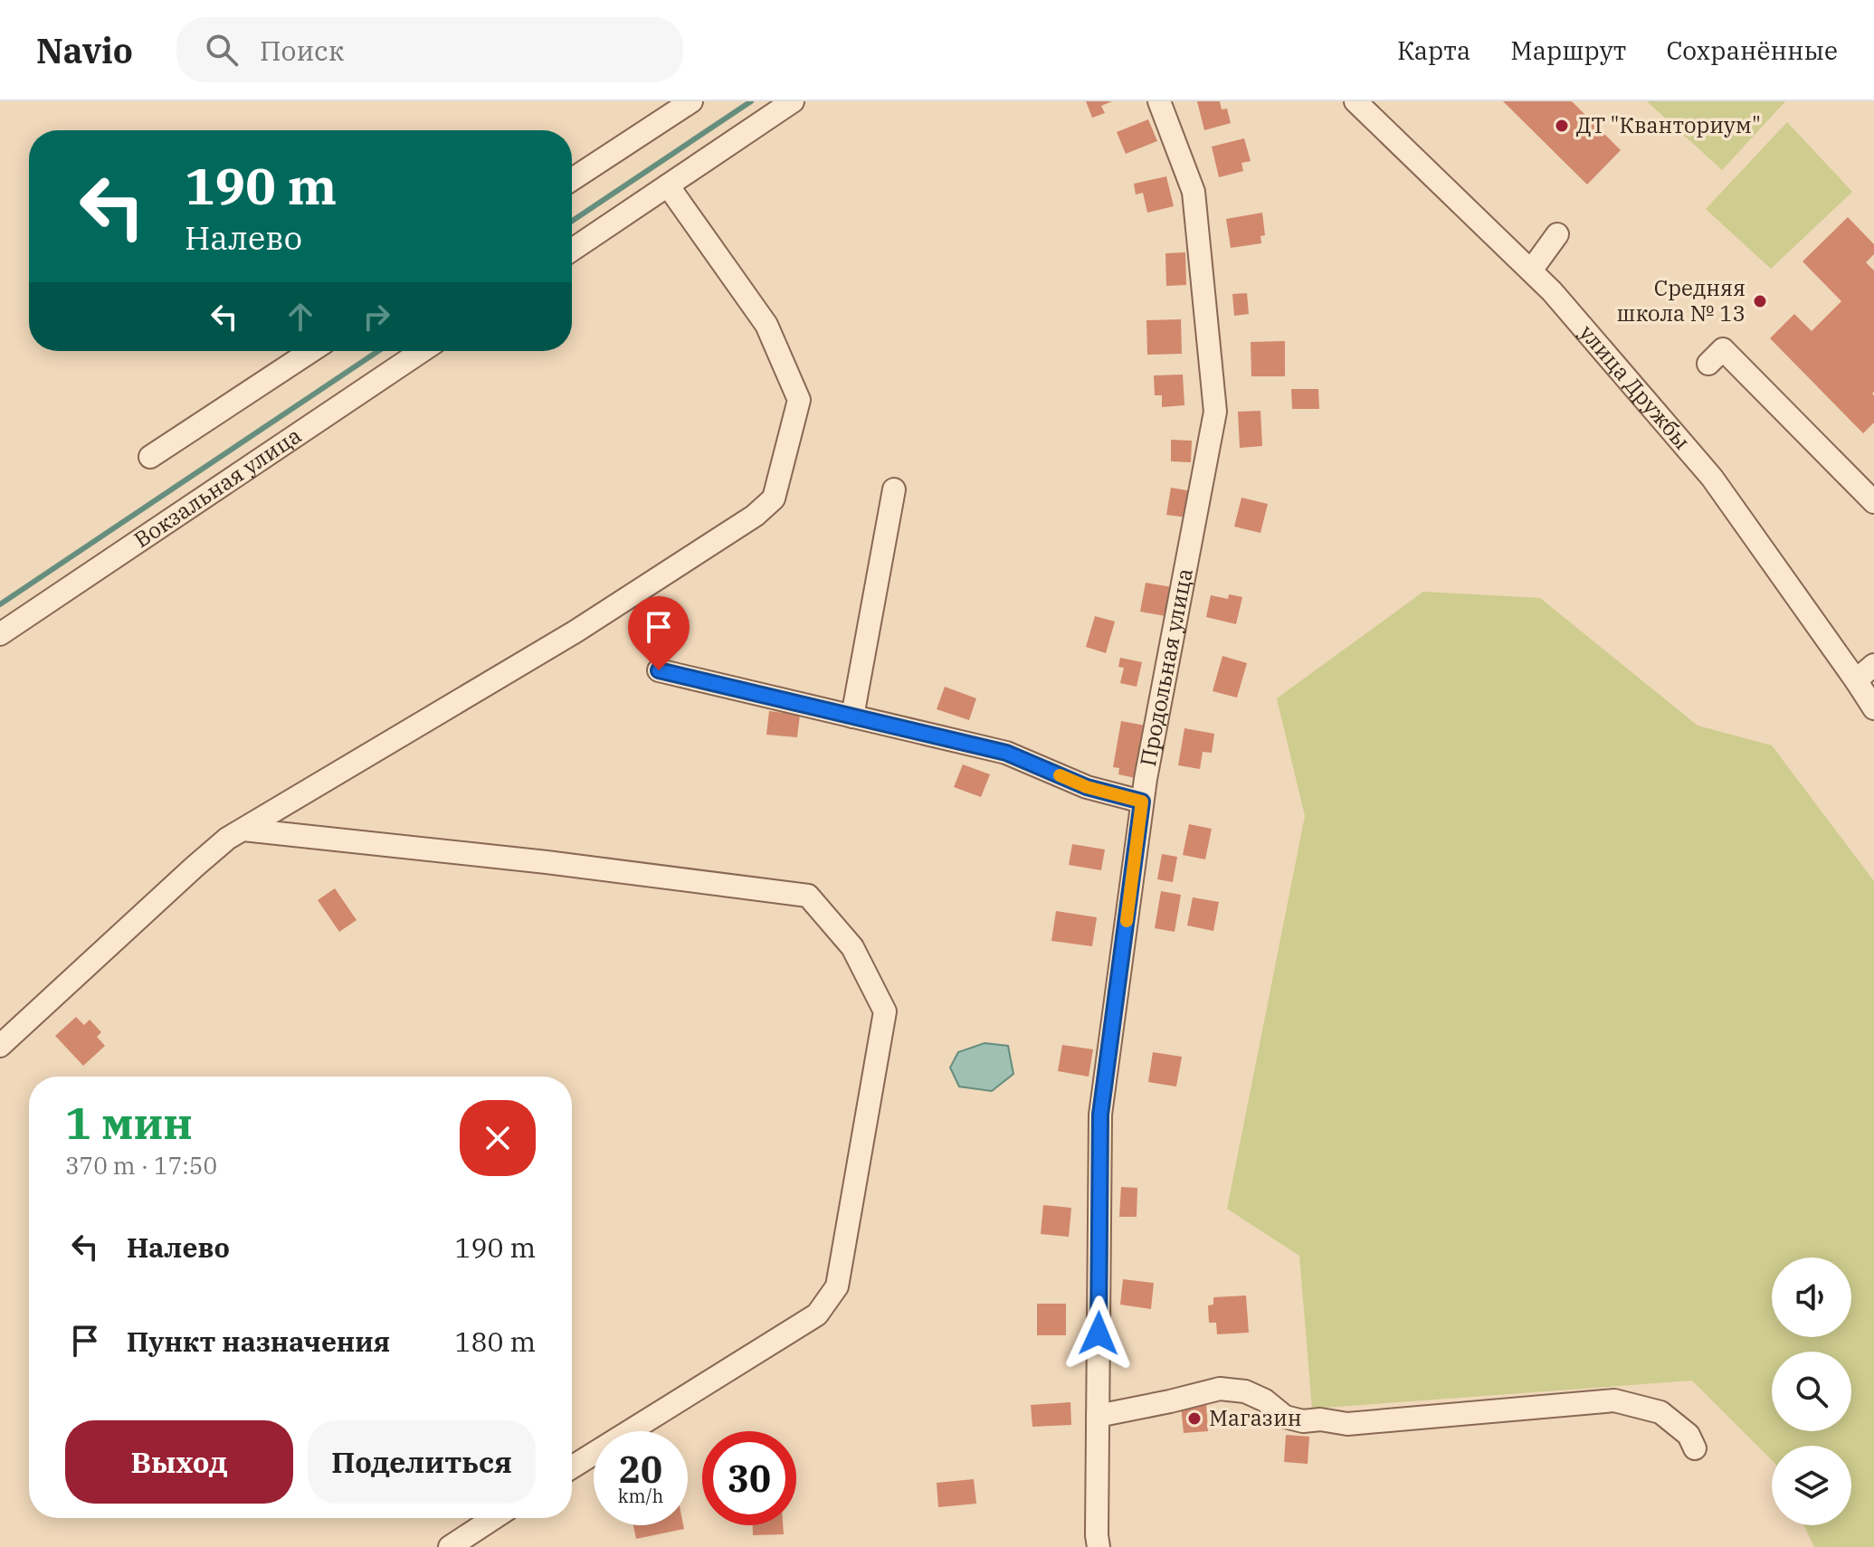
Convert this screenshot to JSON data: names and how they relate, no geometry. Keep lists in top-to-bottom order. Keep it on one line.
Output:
{"streets":{"street":["улица Дружбы","Вокзальная улица","Продольная улица"]},"places":["ДТ \"Кванториум\"","Средняя школа № 13","Магазин"],"page":{"header":"Navio","search":"Поиск","nav":["Карта","Маршрут","Сохранённые"],"turn":["190 m","Налево"],"heading":["1 мин","370 m · 17:50"],"list":[{"name":"Налево","value":"190 m"},{"name":"Пункт назначения","value":"180 m"}],"buttons":["Выход","Поделиться"],"speed":"20 km/h","limit":"30"}}
